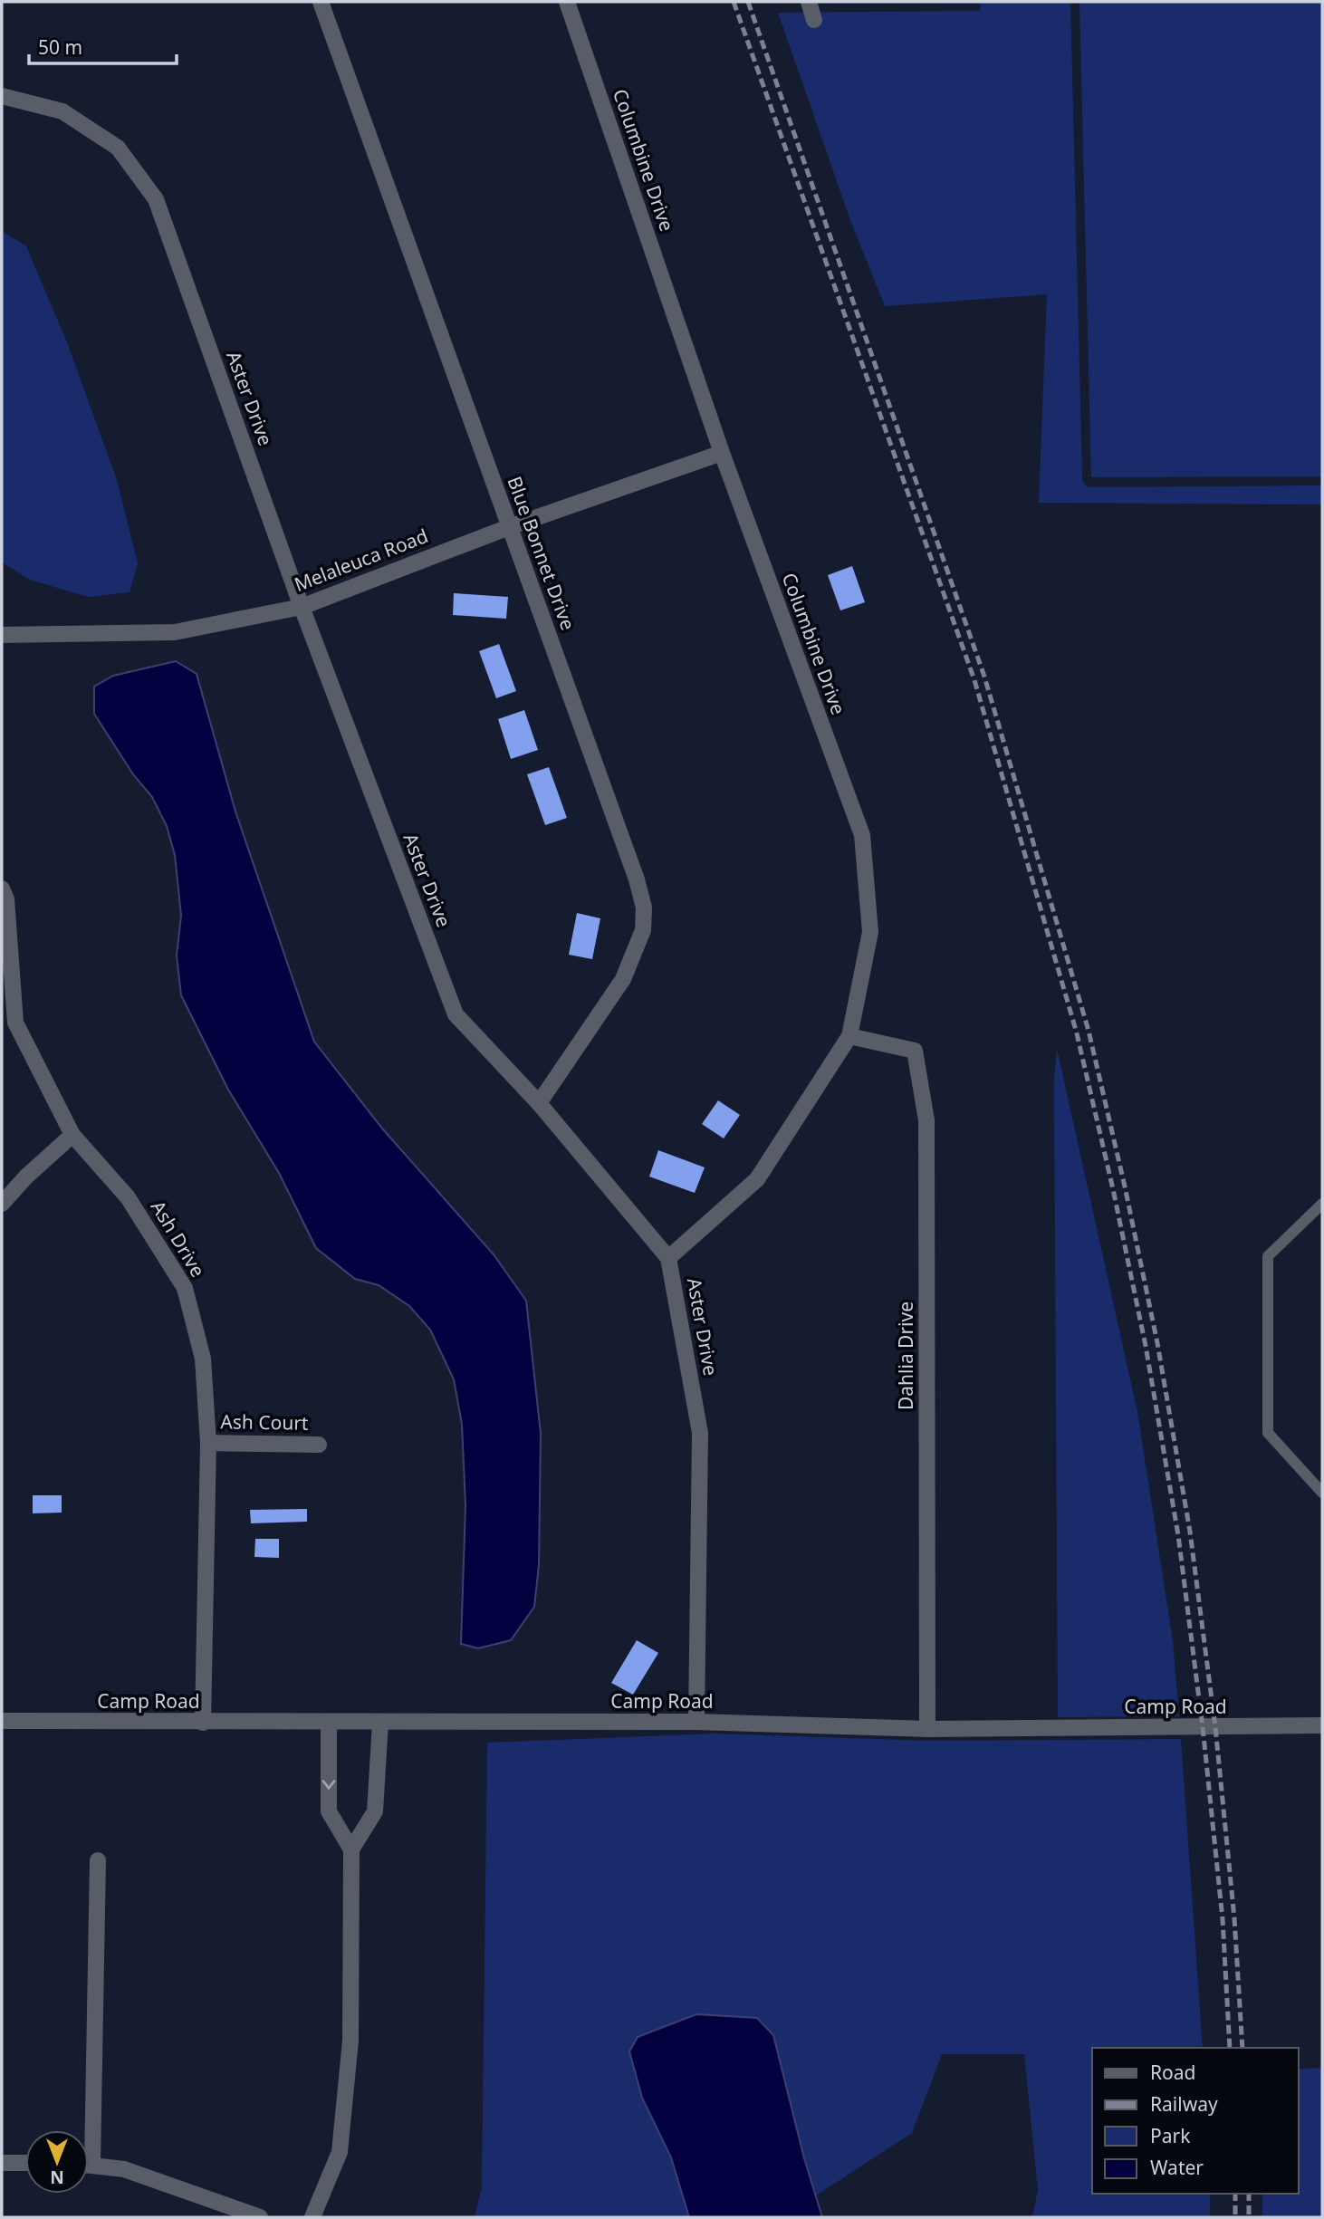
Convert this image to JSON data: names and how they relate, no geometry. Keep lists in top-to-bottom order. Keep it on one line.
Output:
{"streets":{"street":["Columbine Drive","Aster Drive","Blue Bonnet Drive","Melaleuca Road","Ash Drive","Dahlia Drive","Ash Court","Camp Road"]},"crossings":[["Columbine Drive","Aster Drive"],["Columbine Drive","Melaleuca Road"],["Columbine Drive","Dahlia Drive"],["Aster Drive","Blue Bonnet Drive"],["Aster Drive","Melaleuca Road"],["Aster Drive","Camp Road"],["Blue Bonnet Drive","Melaleuca Road"],["Ash Drive","Ash Court"],["Ash Drive","Camp Road"],["Dahlia Drive","Camp Road"]],"legend":["Road","Railway","Park","Water"],"scale_bar":"50 m","north":"bottom"}
